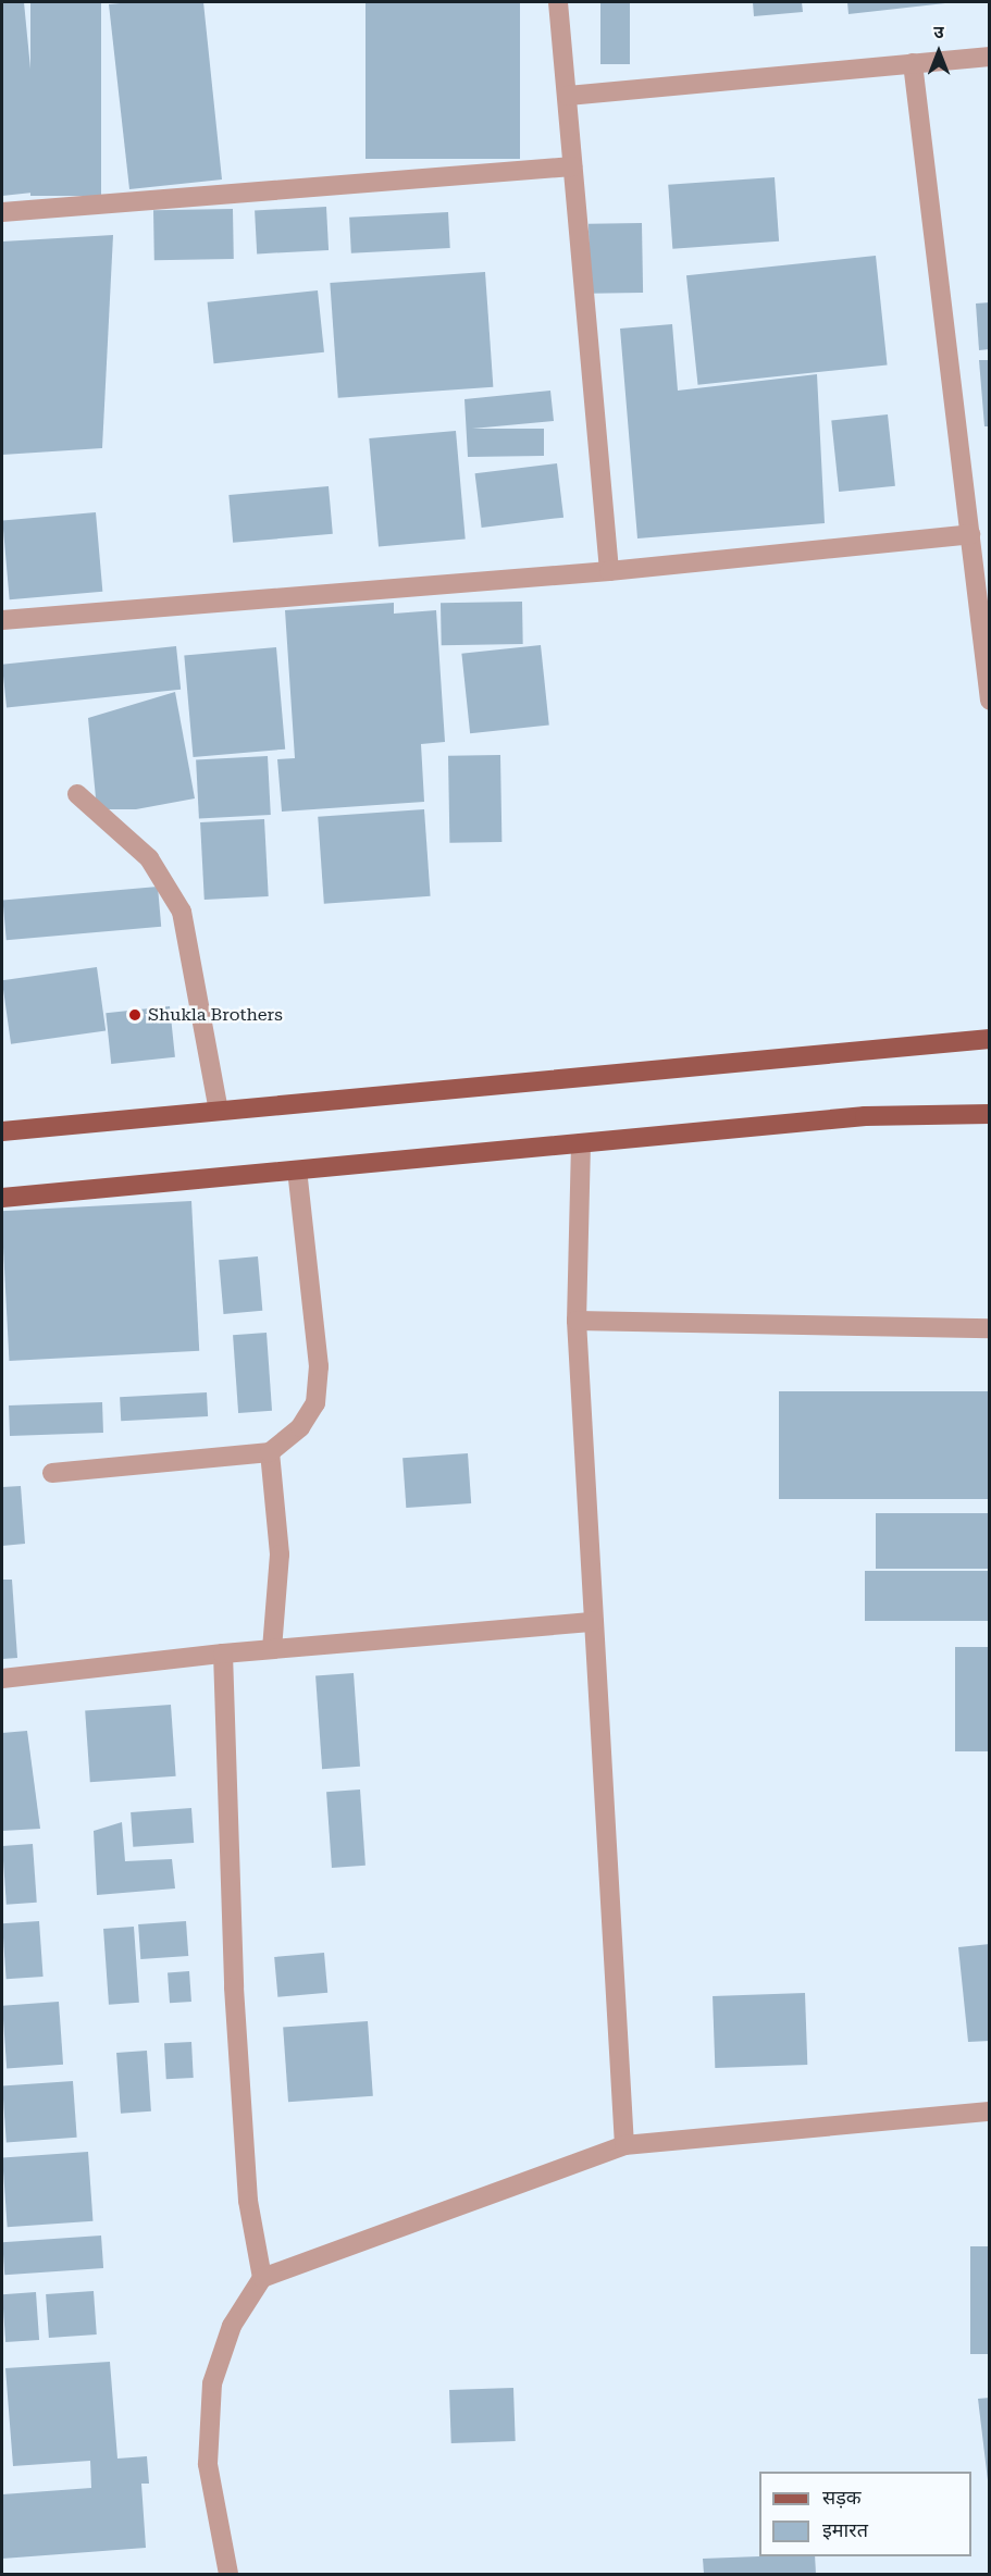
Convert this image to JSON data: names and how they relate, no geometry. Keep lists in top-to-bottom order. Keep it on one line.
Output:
{"places":["Shukla Brothers"],"legend":["सड़क","इमारत"],"north":"top"}
